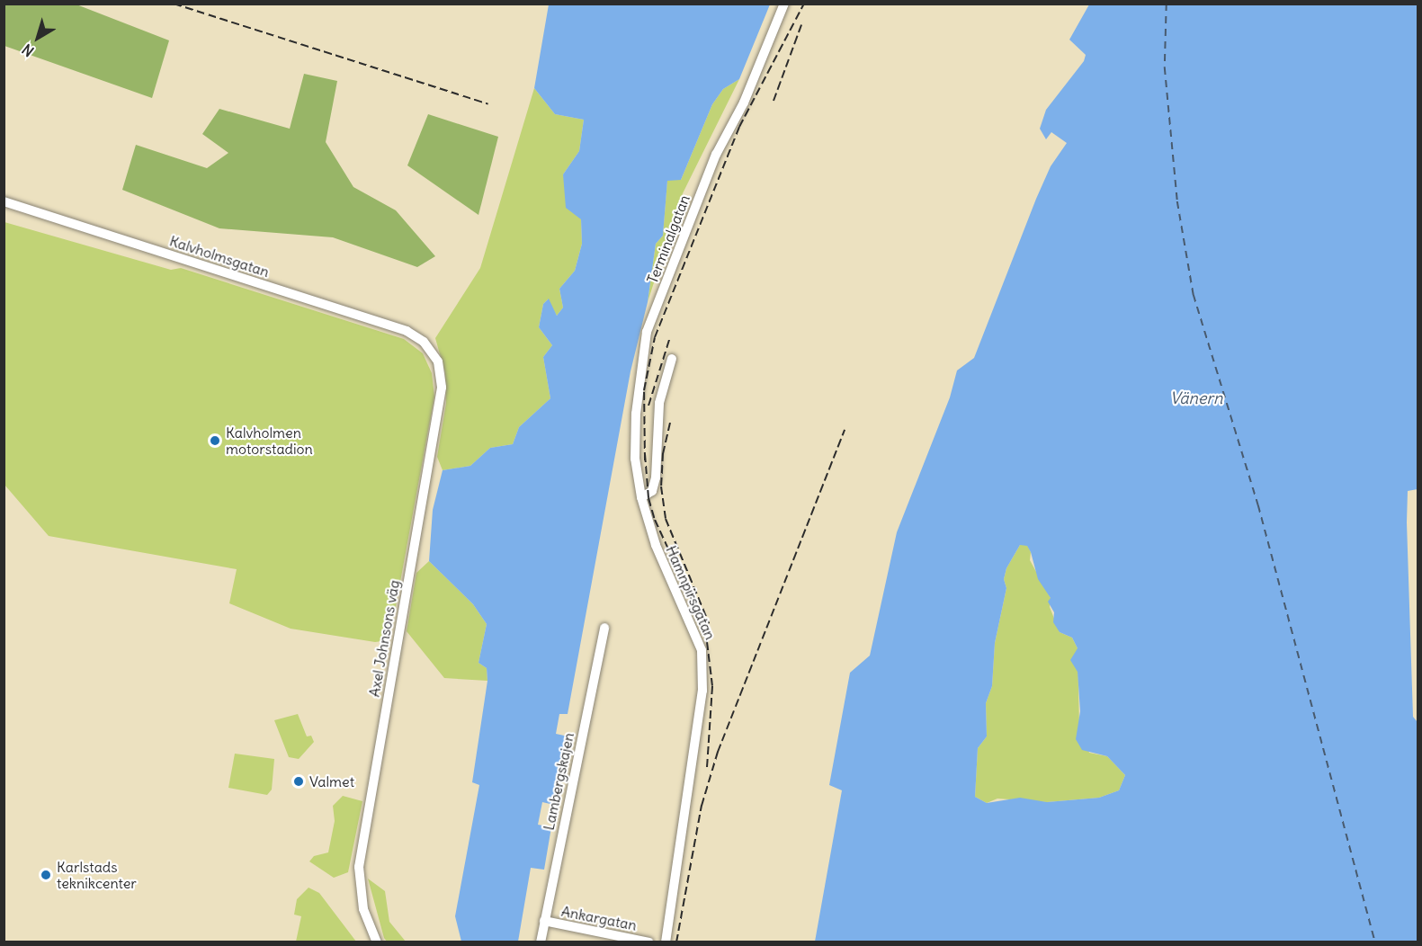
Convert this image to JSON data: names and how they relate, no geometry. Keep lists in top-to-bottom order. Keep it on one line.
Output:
{"streets":{"street":["Terminalgatan","Kalvholmsgatan","Hamnpirsgatan","Axel Johnsons väg","Lambergskajen","Ankargatan"]},"crossings":[["Terminalgatan","Hamnpirsgatan"],["Kalvholmsgatan","Axel Johnsons väg"],["Lambergskajen","Ankargatan"]],"water":["Vänern"],"places":["Kalvholmen motorstadion","Valmet","Karlstads teknikcenter"],"north":"bottom left"}
